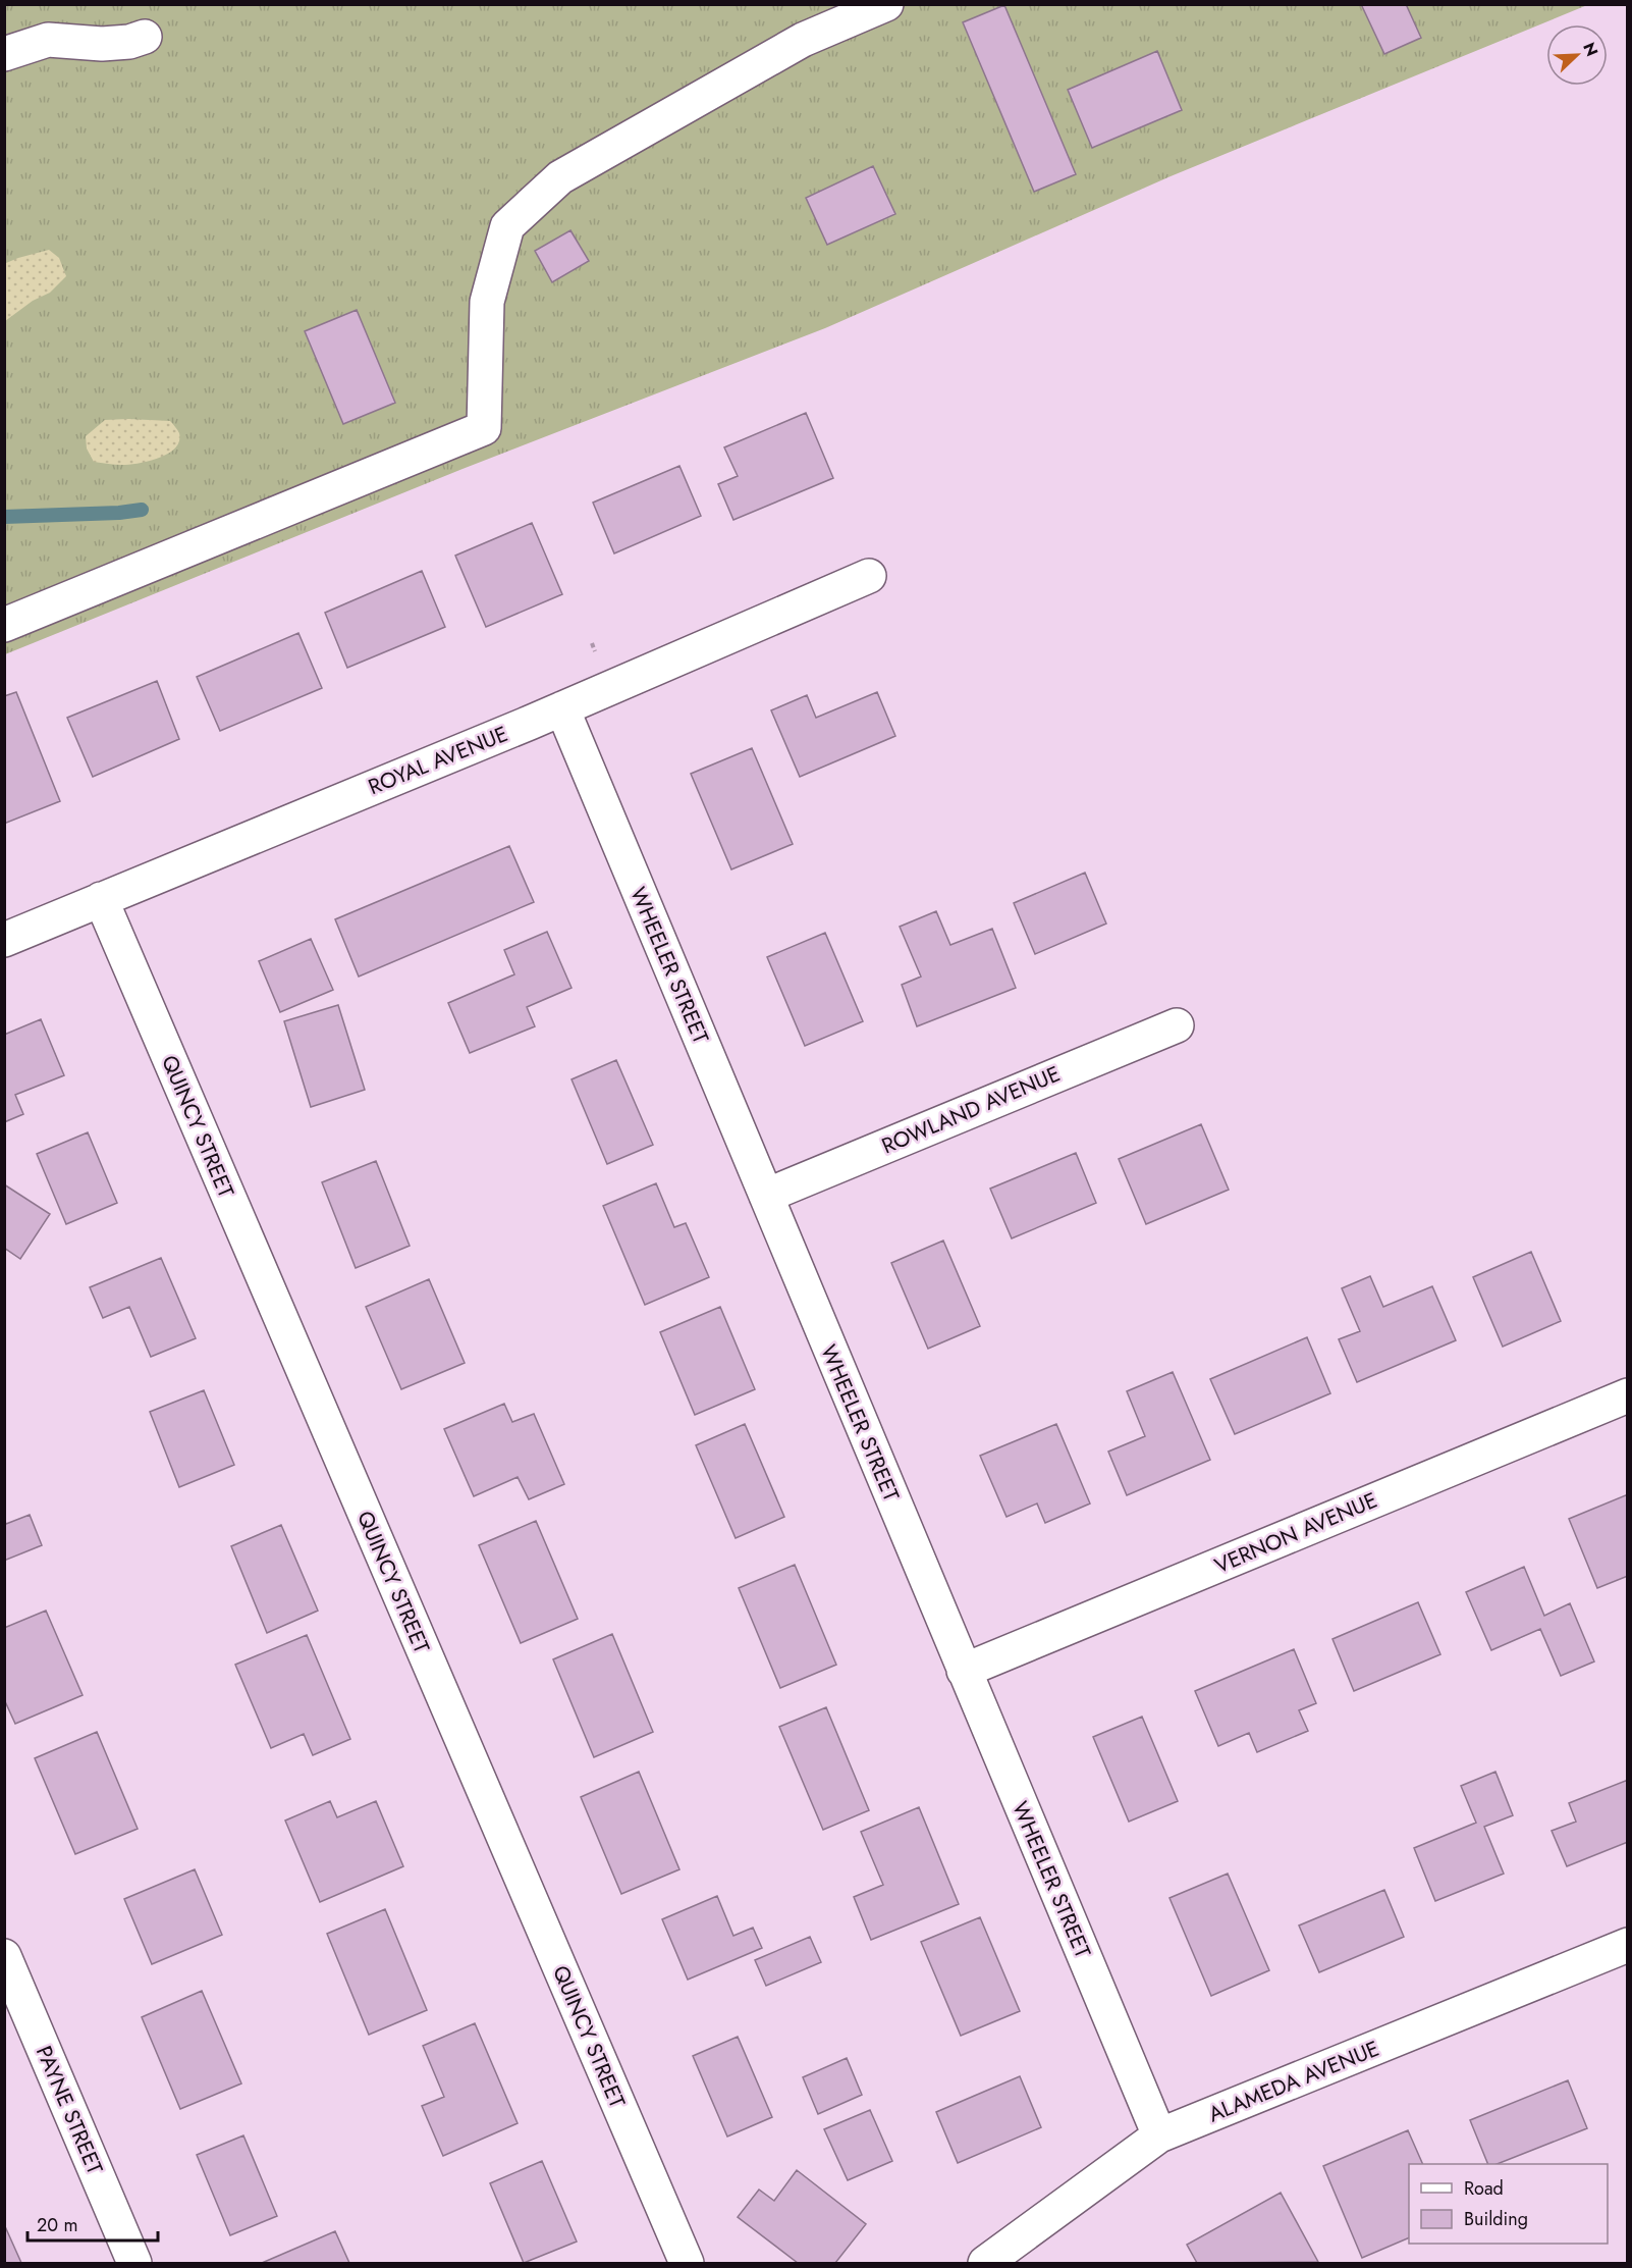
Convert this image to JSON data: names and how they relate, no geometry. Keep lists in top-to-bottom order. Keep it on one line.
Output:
{"streets":{"street":["ROYAL AVENUE","WHEELER STREET","ROWLAND AVENUE","QUINCY STREET","VERNON AVENUE","ALAMEDA AVENUE","PAYNE STREET"]},"crossings":[["ROYAL AVENUE","WHEELER STREET"],["ROYAL AVENUE","QUINCY STREET"],["WHEELER STREET","ROWLAND AVENUE"],["WHEELER STREET","VERNON AVENUE"],["WHEELER STREET","ALAMEDA AVENUE"]],"legend":["Road","Building"],"scale_bar":"20 m","north":"top right"}
